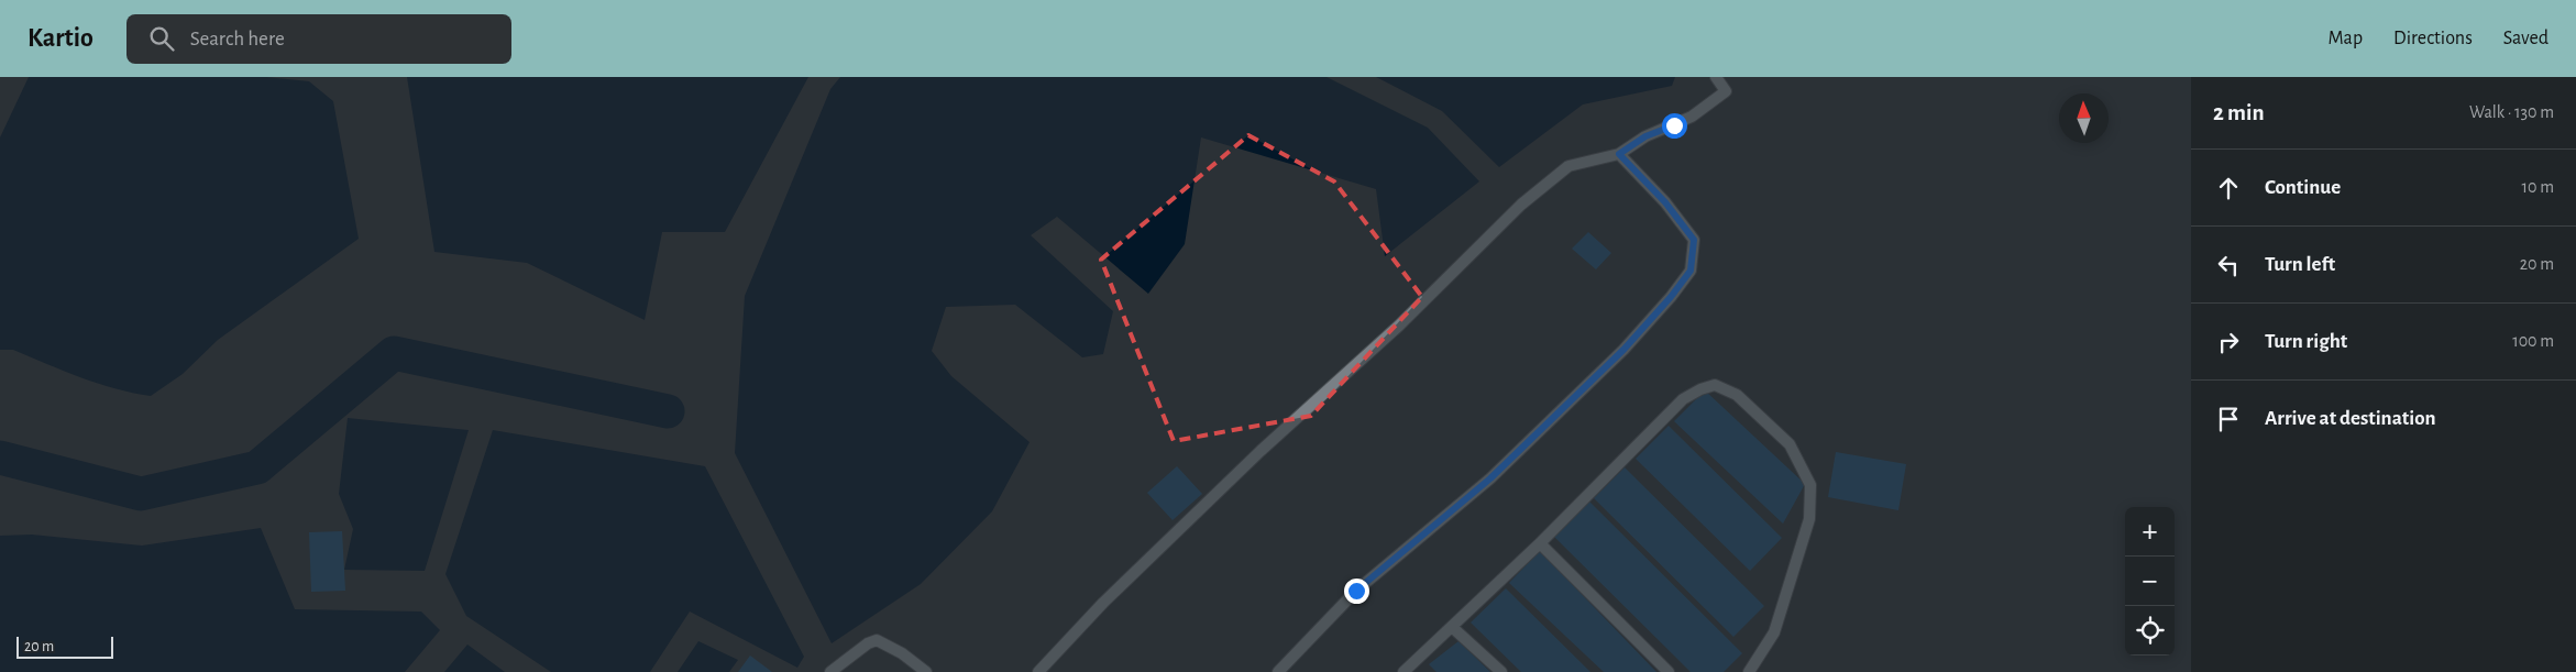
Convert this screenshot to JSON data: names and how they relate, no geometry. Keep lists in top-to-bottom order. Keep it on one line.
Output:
{"scale_bar":"20 m","north":"top","page":{"header":"Kartio","search":"Search here","nav":["Map","Directions","Saved"],"heading":["2 min","Walk · 130 m"],"list":[["Continue","10 m"],["Turn left","20 m"],["Turn right","100 m"],"Arrive at destination"],"map_buttons":["+","−"],"scale":"20 m"}}
